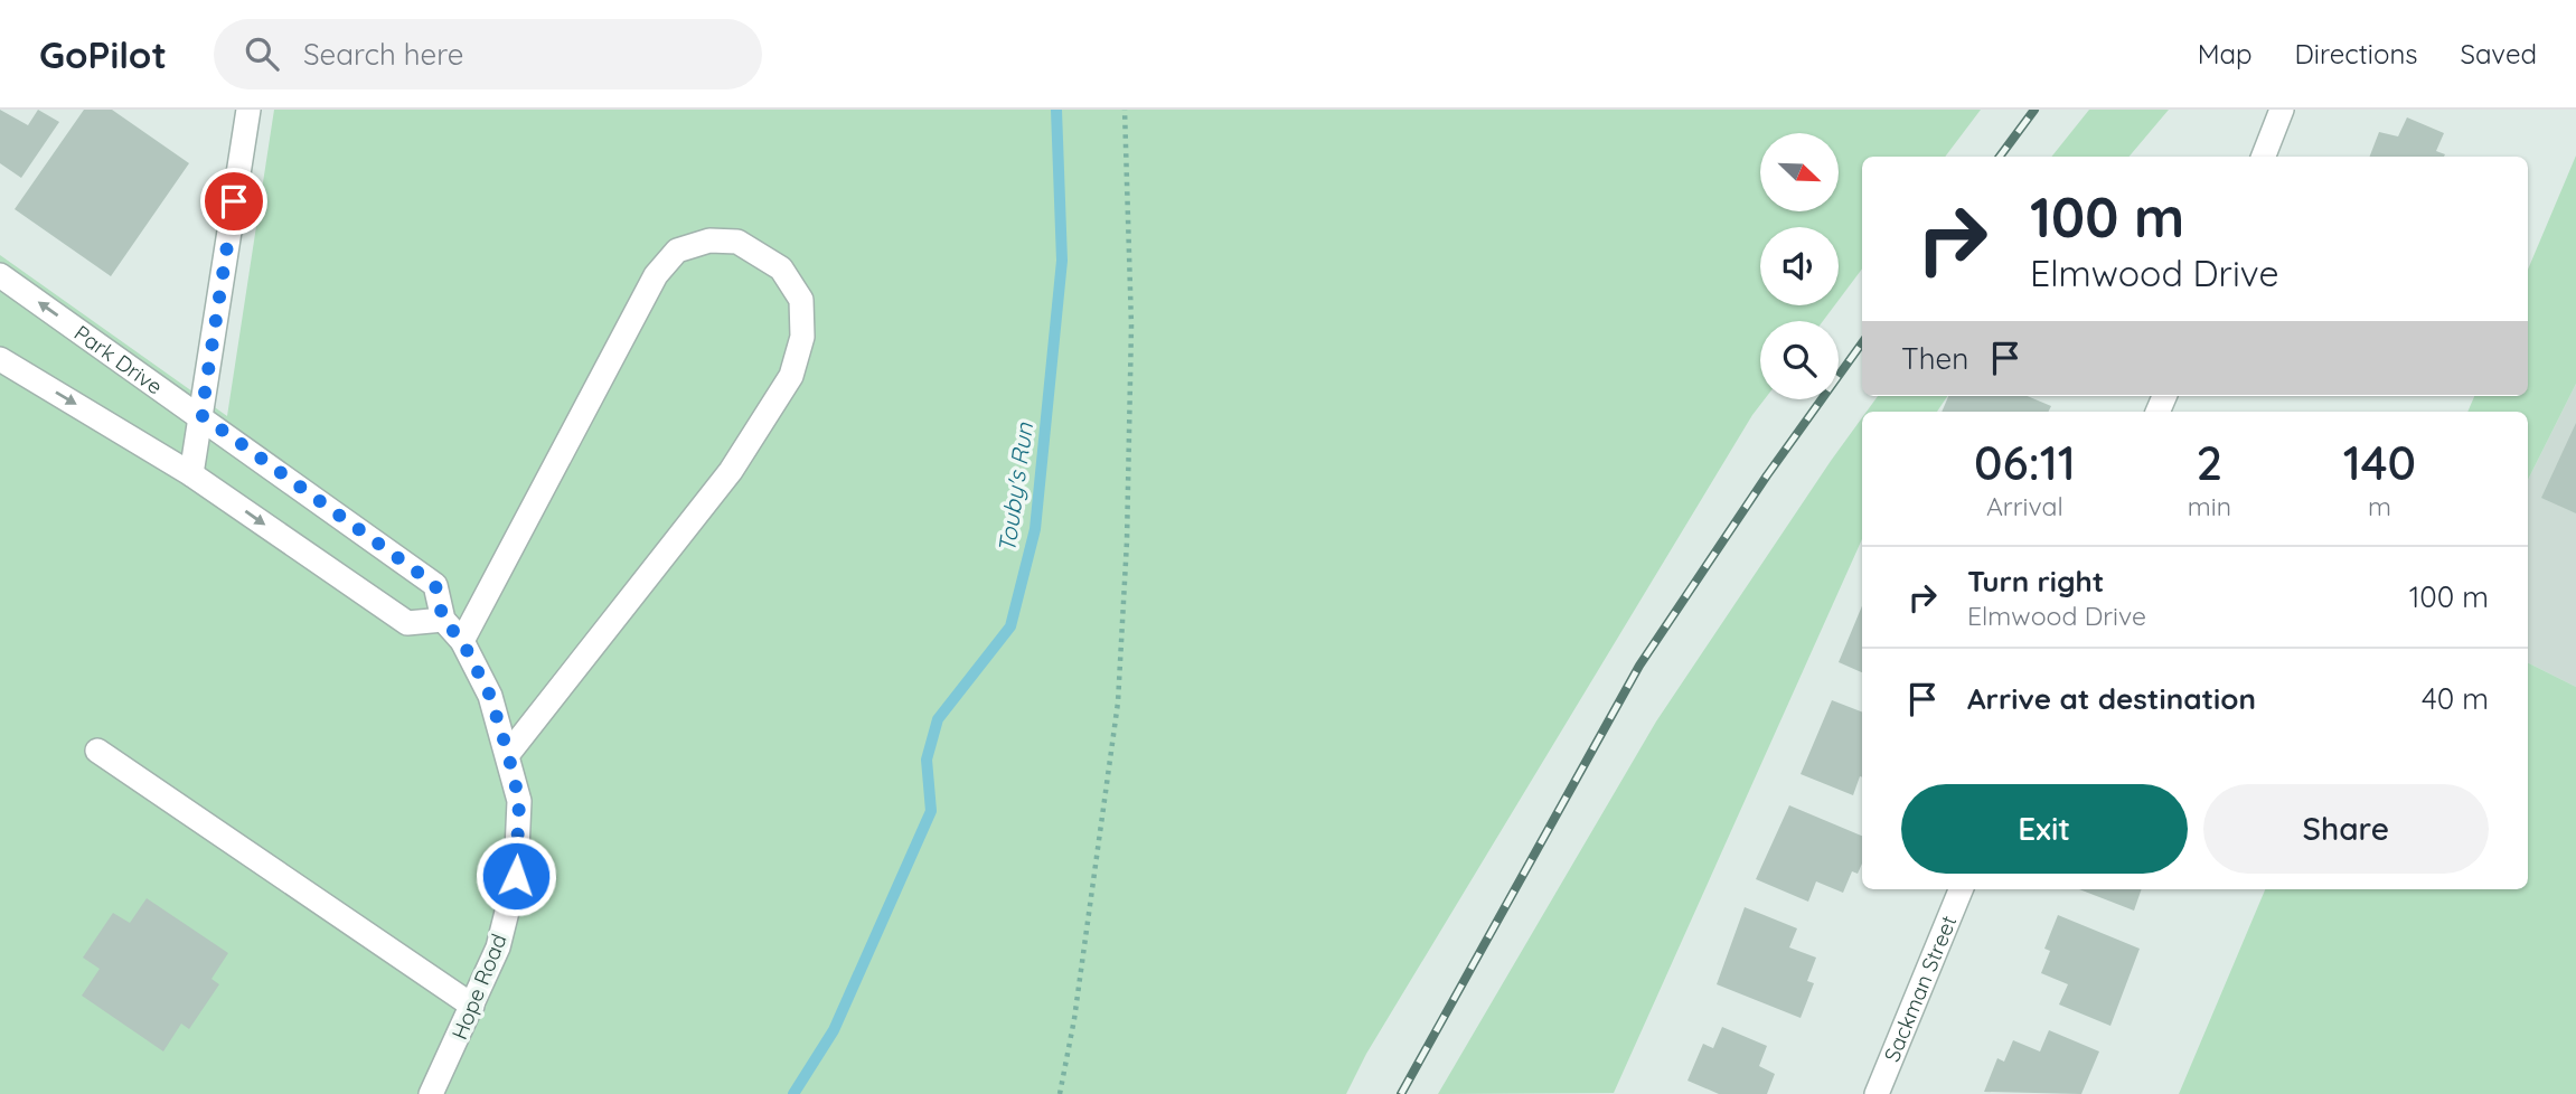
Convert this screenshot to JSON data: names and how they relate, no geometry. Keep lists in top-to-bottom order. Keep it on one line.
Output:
{"streets":{"street":["Park Drive","Hope Road","Sackman Street"]},"crossings":[["Park Drive","Hope Road"]],"water":["Touby's Run"],"north":"bottom right","page":{"header":"GoPilot","search":"Search here","nav":["Map","Directions","Saved"],"turn":["100 m","Elmwood Drive"],"then":"Then","eta":["06:11","Arrival","2","min","140","m"],"list":[{"name":"Turn right","note":"Elmwood Drive","value":"100 m"},{"name":"Arrive at destination","value":"40 m"}],"buttons":["Exit","Share"]}}
